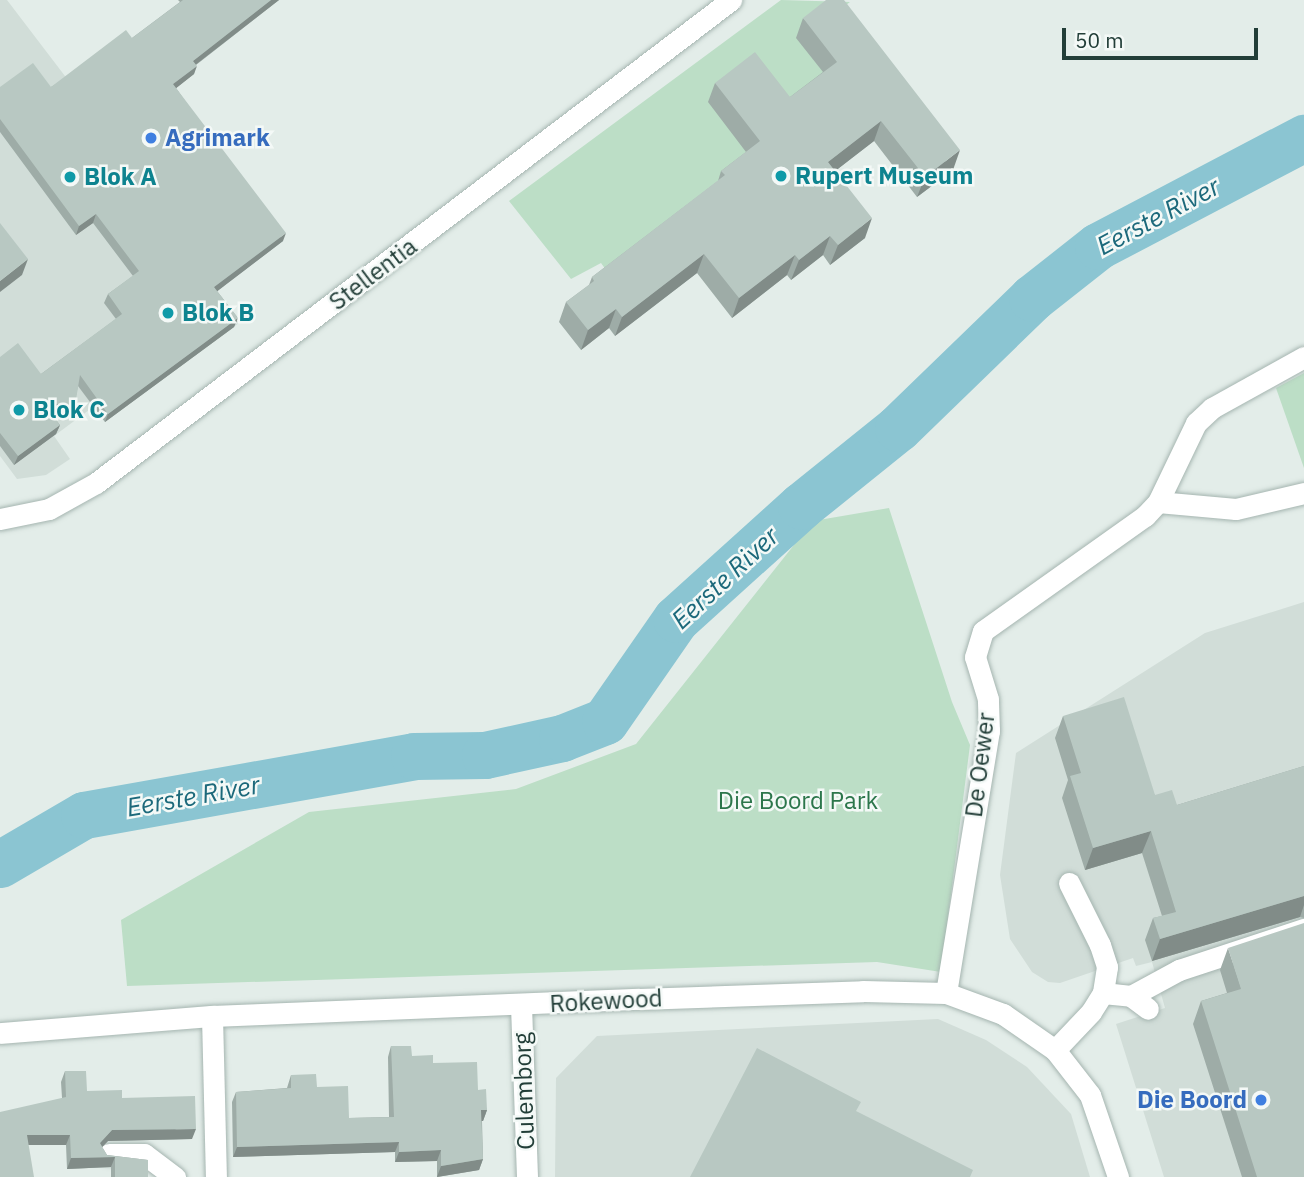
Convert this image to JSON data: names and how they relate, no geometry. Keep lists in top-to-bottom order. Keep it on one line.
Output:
{"streets":{"street":["Stellentia","De Oewer","Rokewood","Culemborg"]},"crossings":[["De Oewer","Rokewood"],["Rokewood","Culemborg"]],"water":["Eerste River"],"parks":["Die Boord Park"],"places":["Agrimark","Rupert Museum","Blok A","Blok B","Blok C","Die Boord"],"scale_bar":"50 m"}
